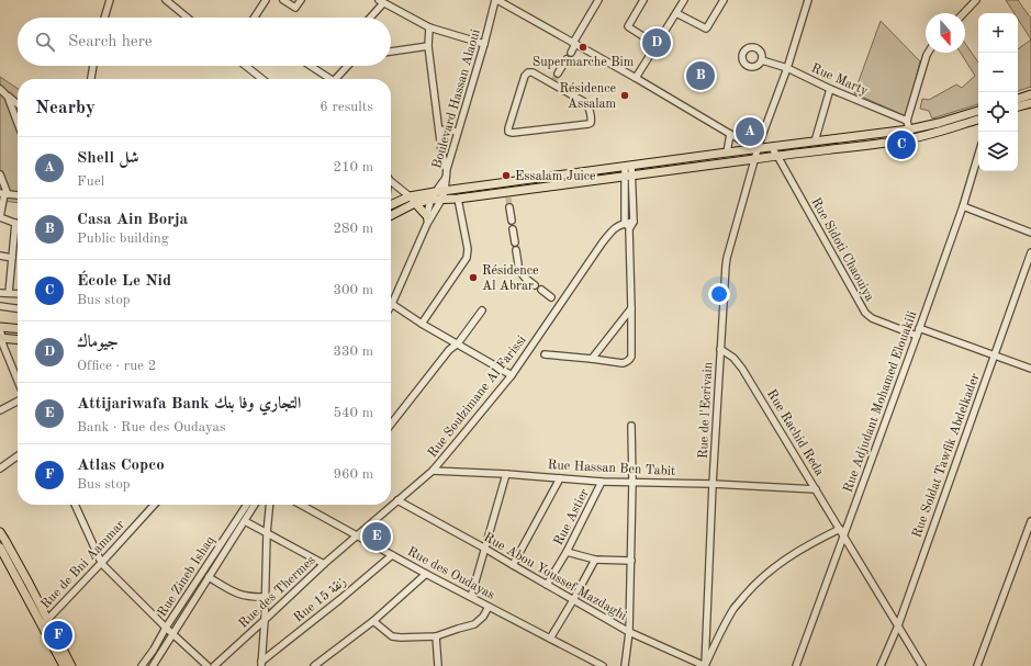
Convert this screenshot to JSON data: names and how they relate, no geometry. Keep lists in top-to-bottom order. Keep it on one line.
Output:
{"streets":{"street":["Rue Marty","Boulevard Hassan Alaoui","Rue Sidoti Chaouiya","Rue Soulzimane Al Farissi","Rue Adjudant Mohamed Elouakili","Rue de l'Ecrivain","Rue Rachid Reda","Rue Soldat Tawfik Abdelkader","Rue Hassan Ben Tabit","Rue Astier","Rue de Bni Aammar","Rue des Oudayas","Rue Zineb Ishaq","Rue Abou Youssef Mazdaghi","Rue des Thermes","Rue 15 زنقة"]},"crossings":[["Rue Marty","Rue de l'Ecrivain"],["Rue Sidoti Chaouiya","Rue Adjudant Mohamed Elouakili"],["Rue Soulzimane Al Farissi","Rue Hassan Ben Tabit"],["Rue Soulzimane Al Farissi","Rue des Oudayas"],["Rue Soulzimane Al Farissi","Rue Abou Youssef Mazdaghi"],["Rue Soulzimane Al Farissi","Rue des Thermes"],["Rue Adjudant Mohamed Elouakili","Rue Rachid Reda"],["Rue de l'Ecrivain","Rue Rachid Reda"],["Rue de l'Ecrivain","Rue Hassan Ben Tabit"],["Rue de l'Ecrivain","Rue Abou Youssef Mazdaghi"],["Rue Rachid Reda","Rue Soldat Tawfik Abdelkader"],["Rue Rachid Reda","Rue Hassan Ben Tabit"],["Rue Hassan Ben Tabit","Rue Astier"],["Rue Astier","Rue Abou Youssef Mazdaghi"],["Rue des Oudayas","Rue des Thermes"],["Rue des Oudayas","Rue 15 زنقة"]],"places":["Supermarche Bim","Résidence Assalam","Essalam Juice","Résidence Al Abrar"],"north":"bottom","page":{"map_buttons":["+","−"],"search":"Search here","pins":["D","B","A","C","E","F"],"heading":["Nearby","6 results"],"list":[{"mark":"A","name":"Shell شل","note":"Fuel","value":"210 m"},{"mark":"B","name":"Casa Ain Borja","note":"Public building","value":"280 m"},{"mark":"C","name":"École Le Nid","note":"Bus stop","value":"300 m"},{"mark":"D","name":"جيوماك","note":"Office · rue 2","value":"330 m"},{"mark":"E","name":"Attijariwafa Bank التجاري وفا بنك","note":"Bank · Rue des Oudayas","value":"540 m"},{"mark":"F","name":"Atlas Copco","note":"Bus stop","value":"960 m"}]}}
